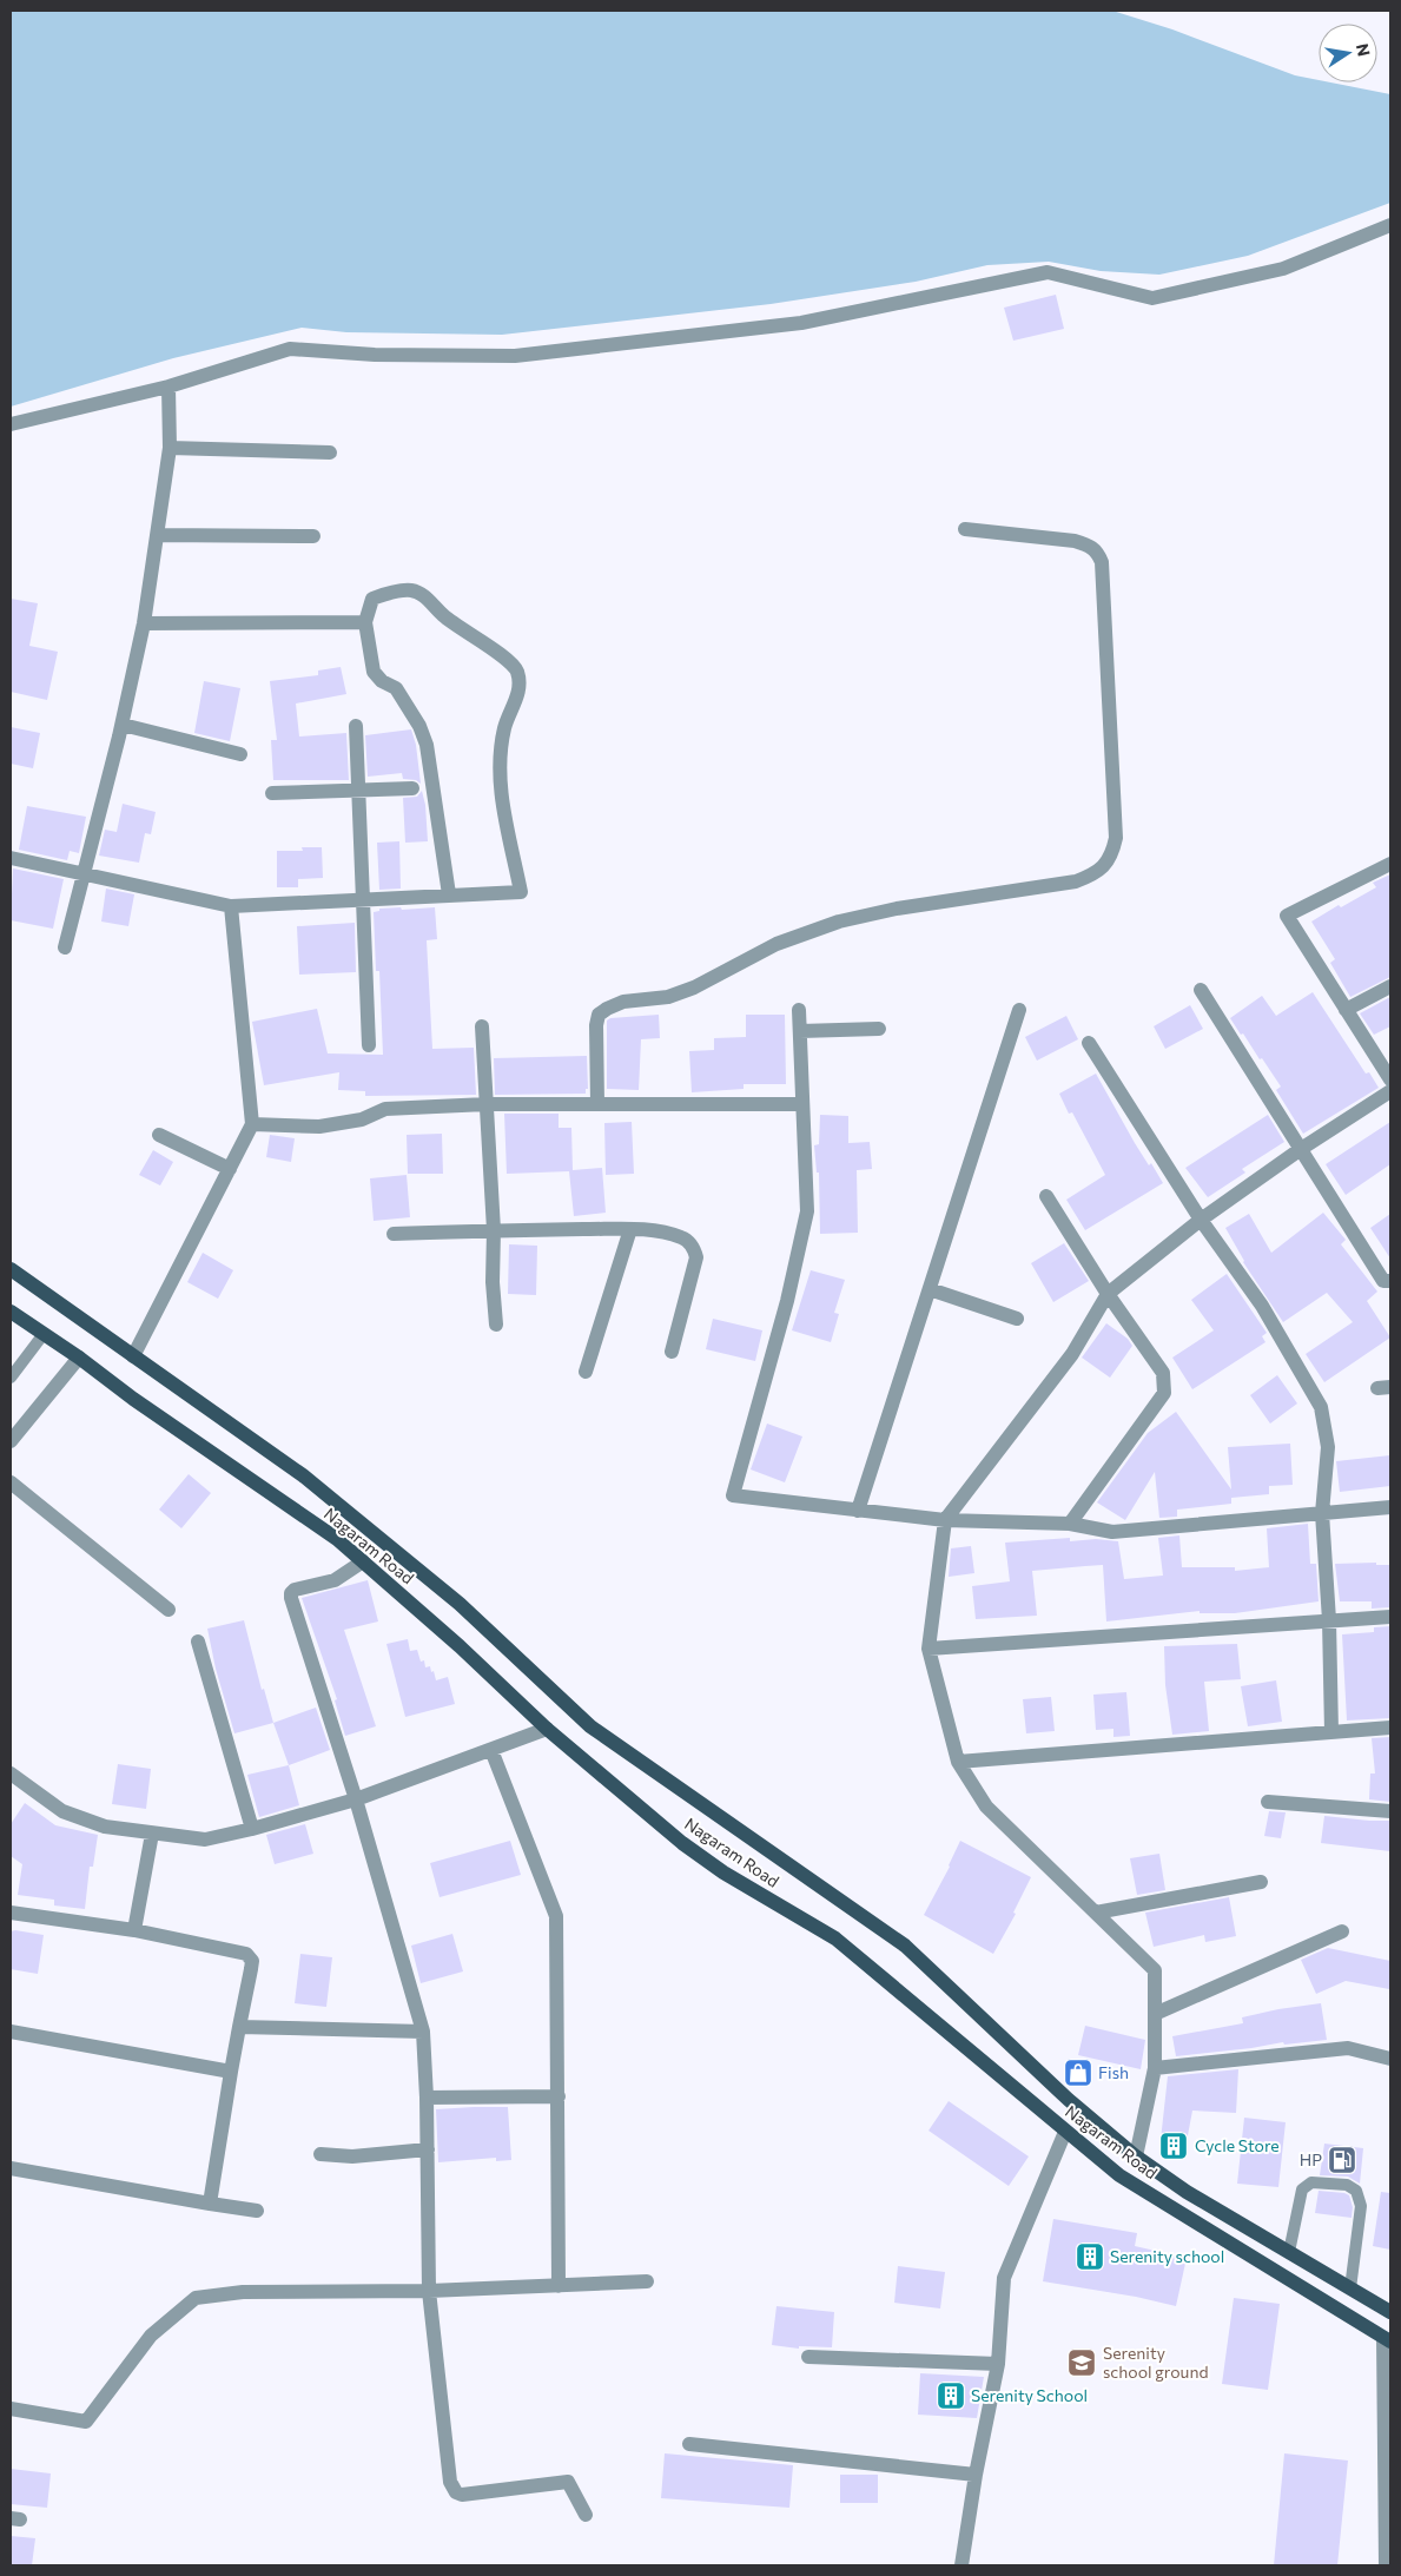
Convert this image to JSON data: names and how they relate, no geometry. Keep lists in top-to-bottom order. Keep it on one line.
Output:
{"streets":{"main road":["Nagaram Road"]},"places":{"shop":["Fish"],"building":["Cycle Store","Serenity school","Serenity School"],"fuel station":["HP"],"school or university":["Serenity school ground"]},"north":"right"}
